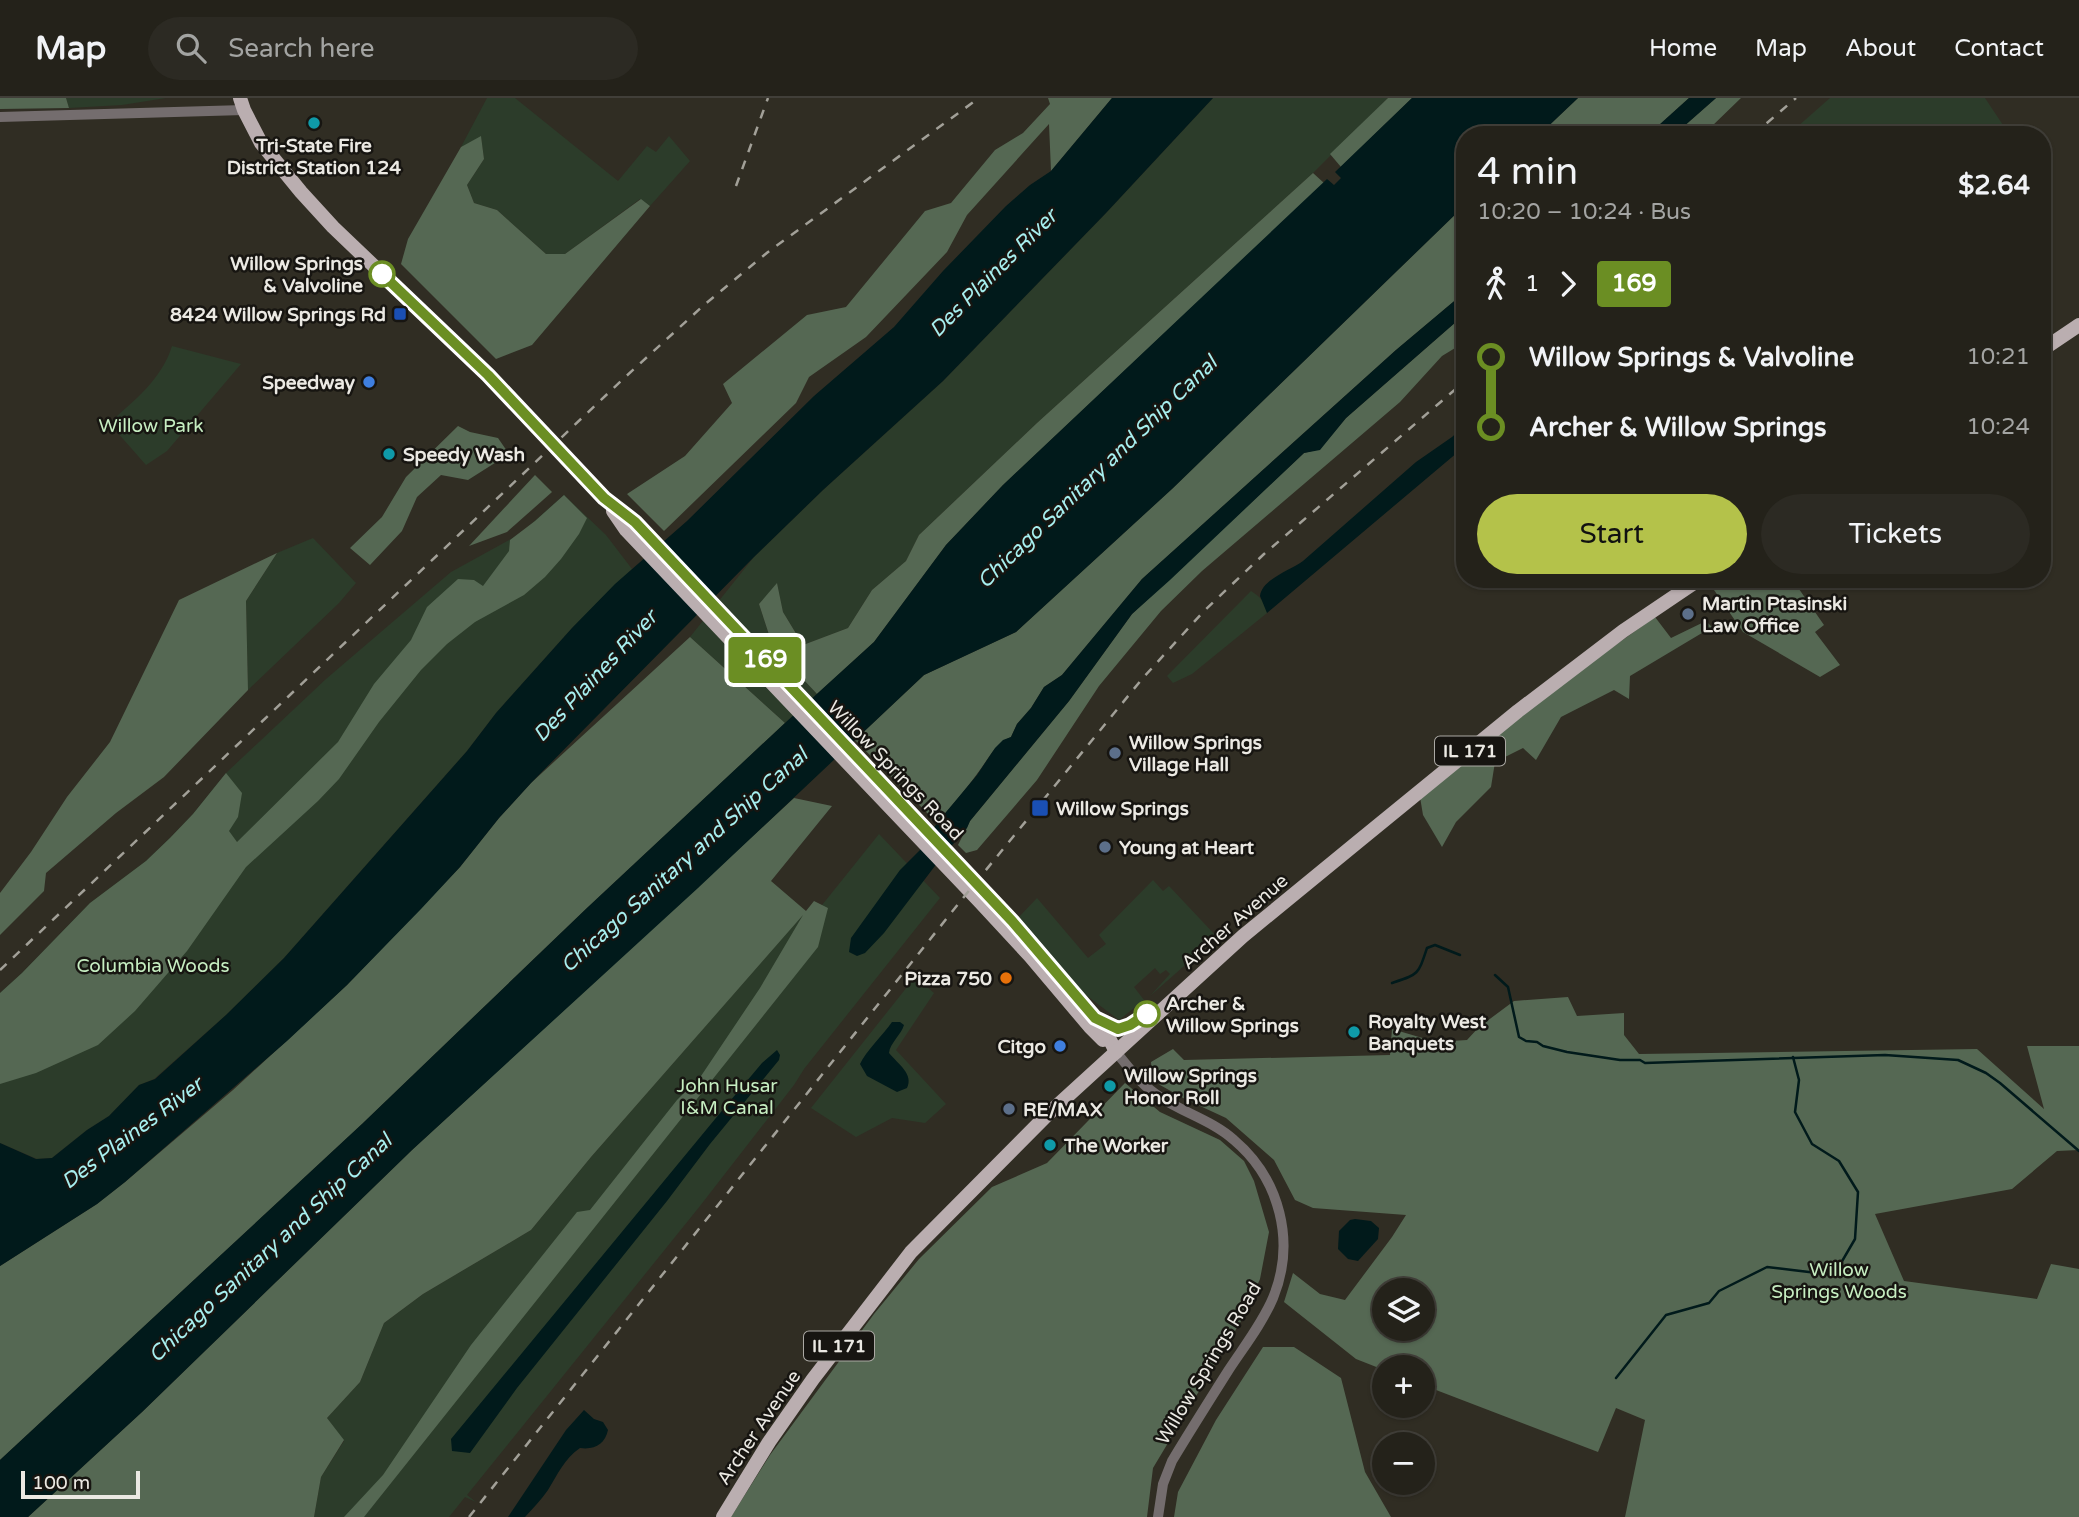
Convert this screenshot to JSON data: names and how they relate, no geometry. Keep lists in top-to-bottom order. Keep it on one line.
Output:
{"streets":{"main road":["IL 171","Willow Springs Road","Archer Avenue"]},"crossings":[["Willow Springs Road","Archer Avenue"]],"water":["Des Plaines River","Chicago Sanitary and Ship Canal"],"parks":["Willow Park","Columbia Woods","John Husar I&M Canal","Willow Springs Woods"],"places":{"other":["Tri-State Fire District Station 124","Willow Springs & Valvoline","Speedway","Speedy Wash","Martin Ptasinski Law Office","Willow Springs Village Hall","Young at Heart","Pizza 750","Archer & Willow Springs","Royalty West Banquets","Citgo","Willow Springs Honor Roll","RE/MAX","The Worker"],"transit":["8424 Willow Springs Rd","Willow Springs"]},"lines":["bus line 169"],"scale_bar":"100 m","page":{"header":"Map","search":"Search here","nav":["Home","Map","About","Contact"],"on_map":"169","heading":["4 min","10:20 – 10:24 · Bus","$2.64"],"legs":["1","169"],"list":[{"name":"Willow Springs & Valvoline","value":"10:21"},{"name":"Archer & Willow Springs","value":"10:24"}],"buttons":["Start","Tickets"],"map_buttons":["+","−"],"scale":"100 m"}}
